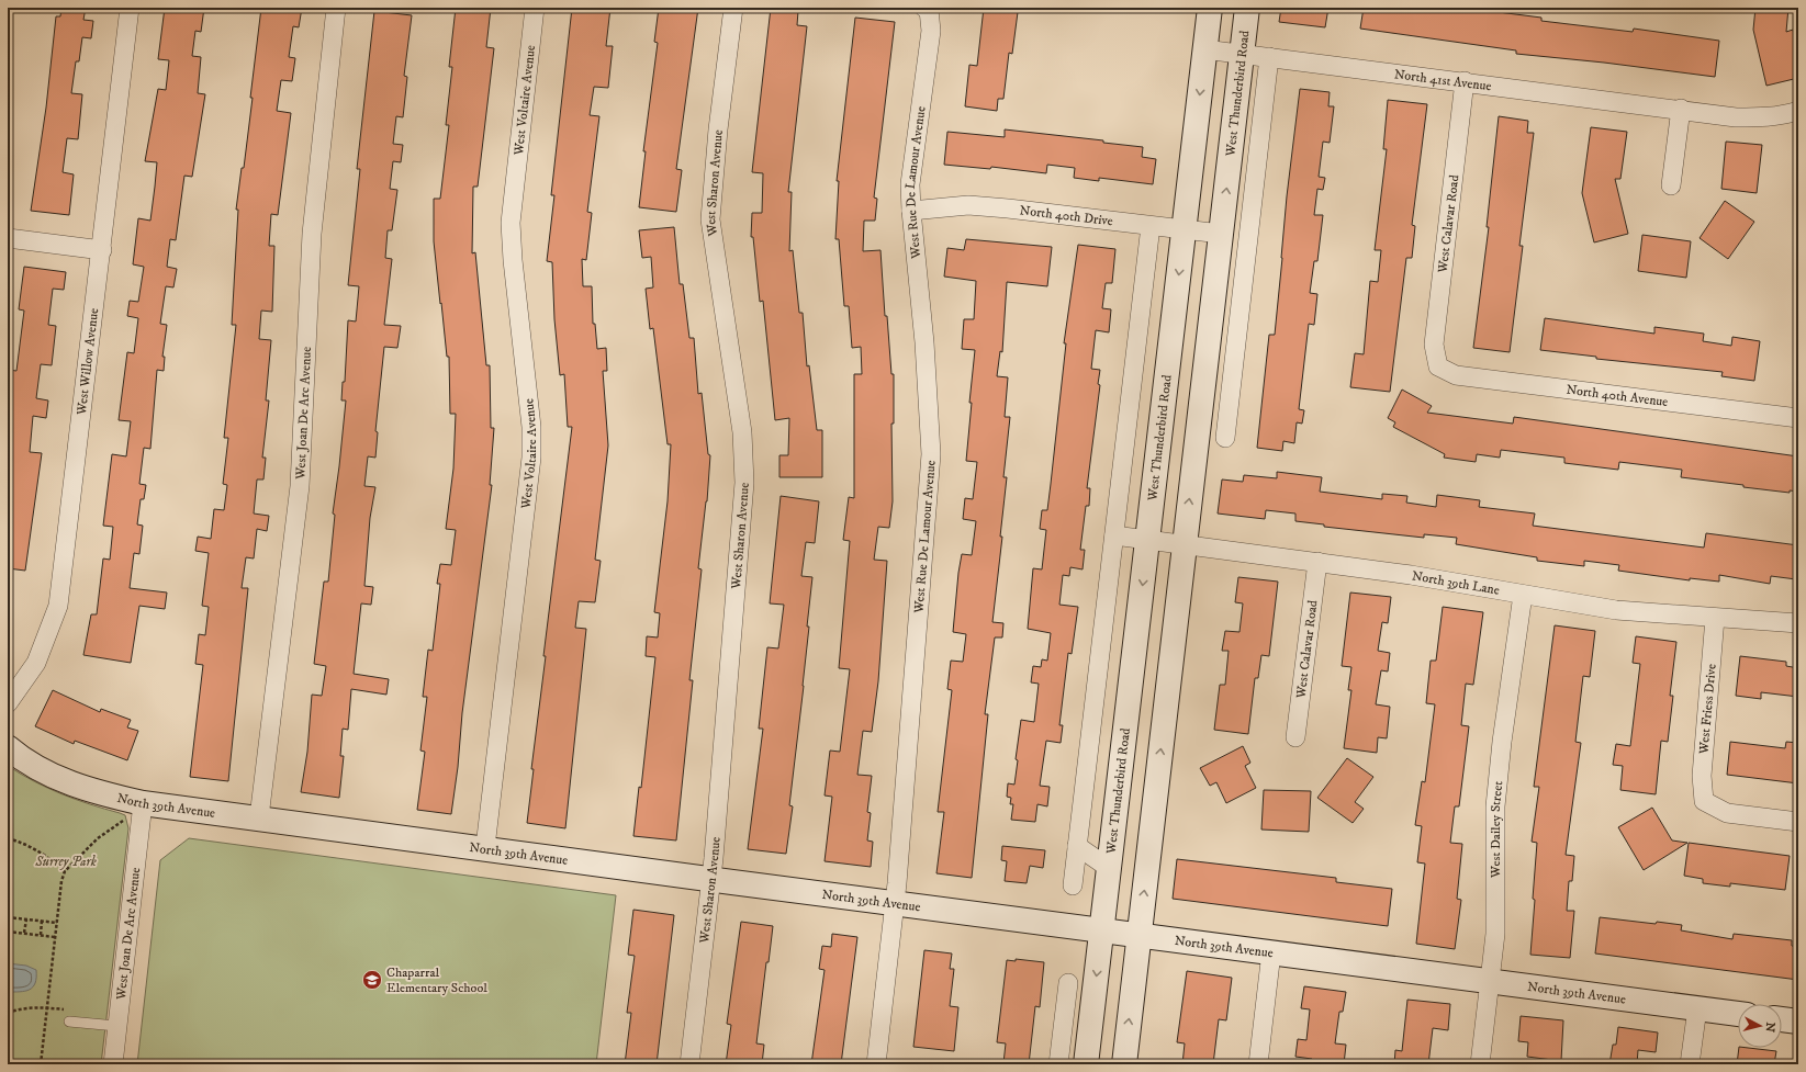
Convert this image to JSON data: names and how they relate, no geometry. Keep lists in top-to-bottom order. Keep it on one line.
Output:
{"streets":{"main road":["West Thunderbird Road","North 39th Avenue"],"street":["North 41st Avenue","West Voltaire Avenue","West Sharon Avenue","West Rue De Lamour Avenue","North 40th Drive","West Calavar Road","West Willow Avenue","North 40th Avenue","West Joan De Arc Avenue","North 39th Lane","West Friess Drive","West Dailey Street"]},"crossings":[["North 41st Avenue","West Thunderbird Road"],["North 41st Avenue","West Calavar Road"],["West Thunderbird Road","North 40th Drive"],["West Thunderbird Road","North 39th Lane"],["West Thunderbird Road","North 39th Avenue"],["West Voltaire Avenue","North 39th Avenue"],["West Sharon Avenue","North 39th Avenue"],["West Rue De Lamour Avenue","North 40th Drive"],["West Rue De Lamour Avenue","North 39th Avenue"],["West Calavar Road","North 40th Avenue"],["West Calavar Road","North 39th Lane"],["West Joan De Arc Avenue","North 39th Avenue"],["North 39th Lane","West Friess Drive"],["North 39th Lane","West Dailey Street"],["North 39th Avenue","West Dailey Street"]],"parks":["Surrey Park"],"places":{"school or university":["Chaparral Elementary School"]},"north":"right"}
